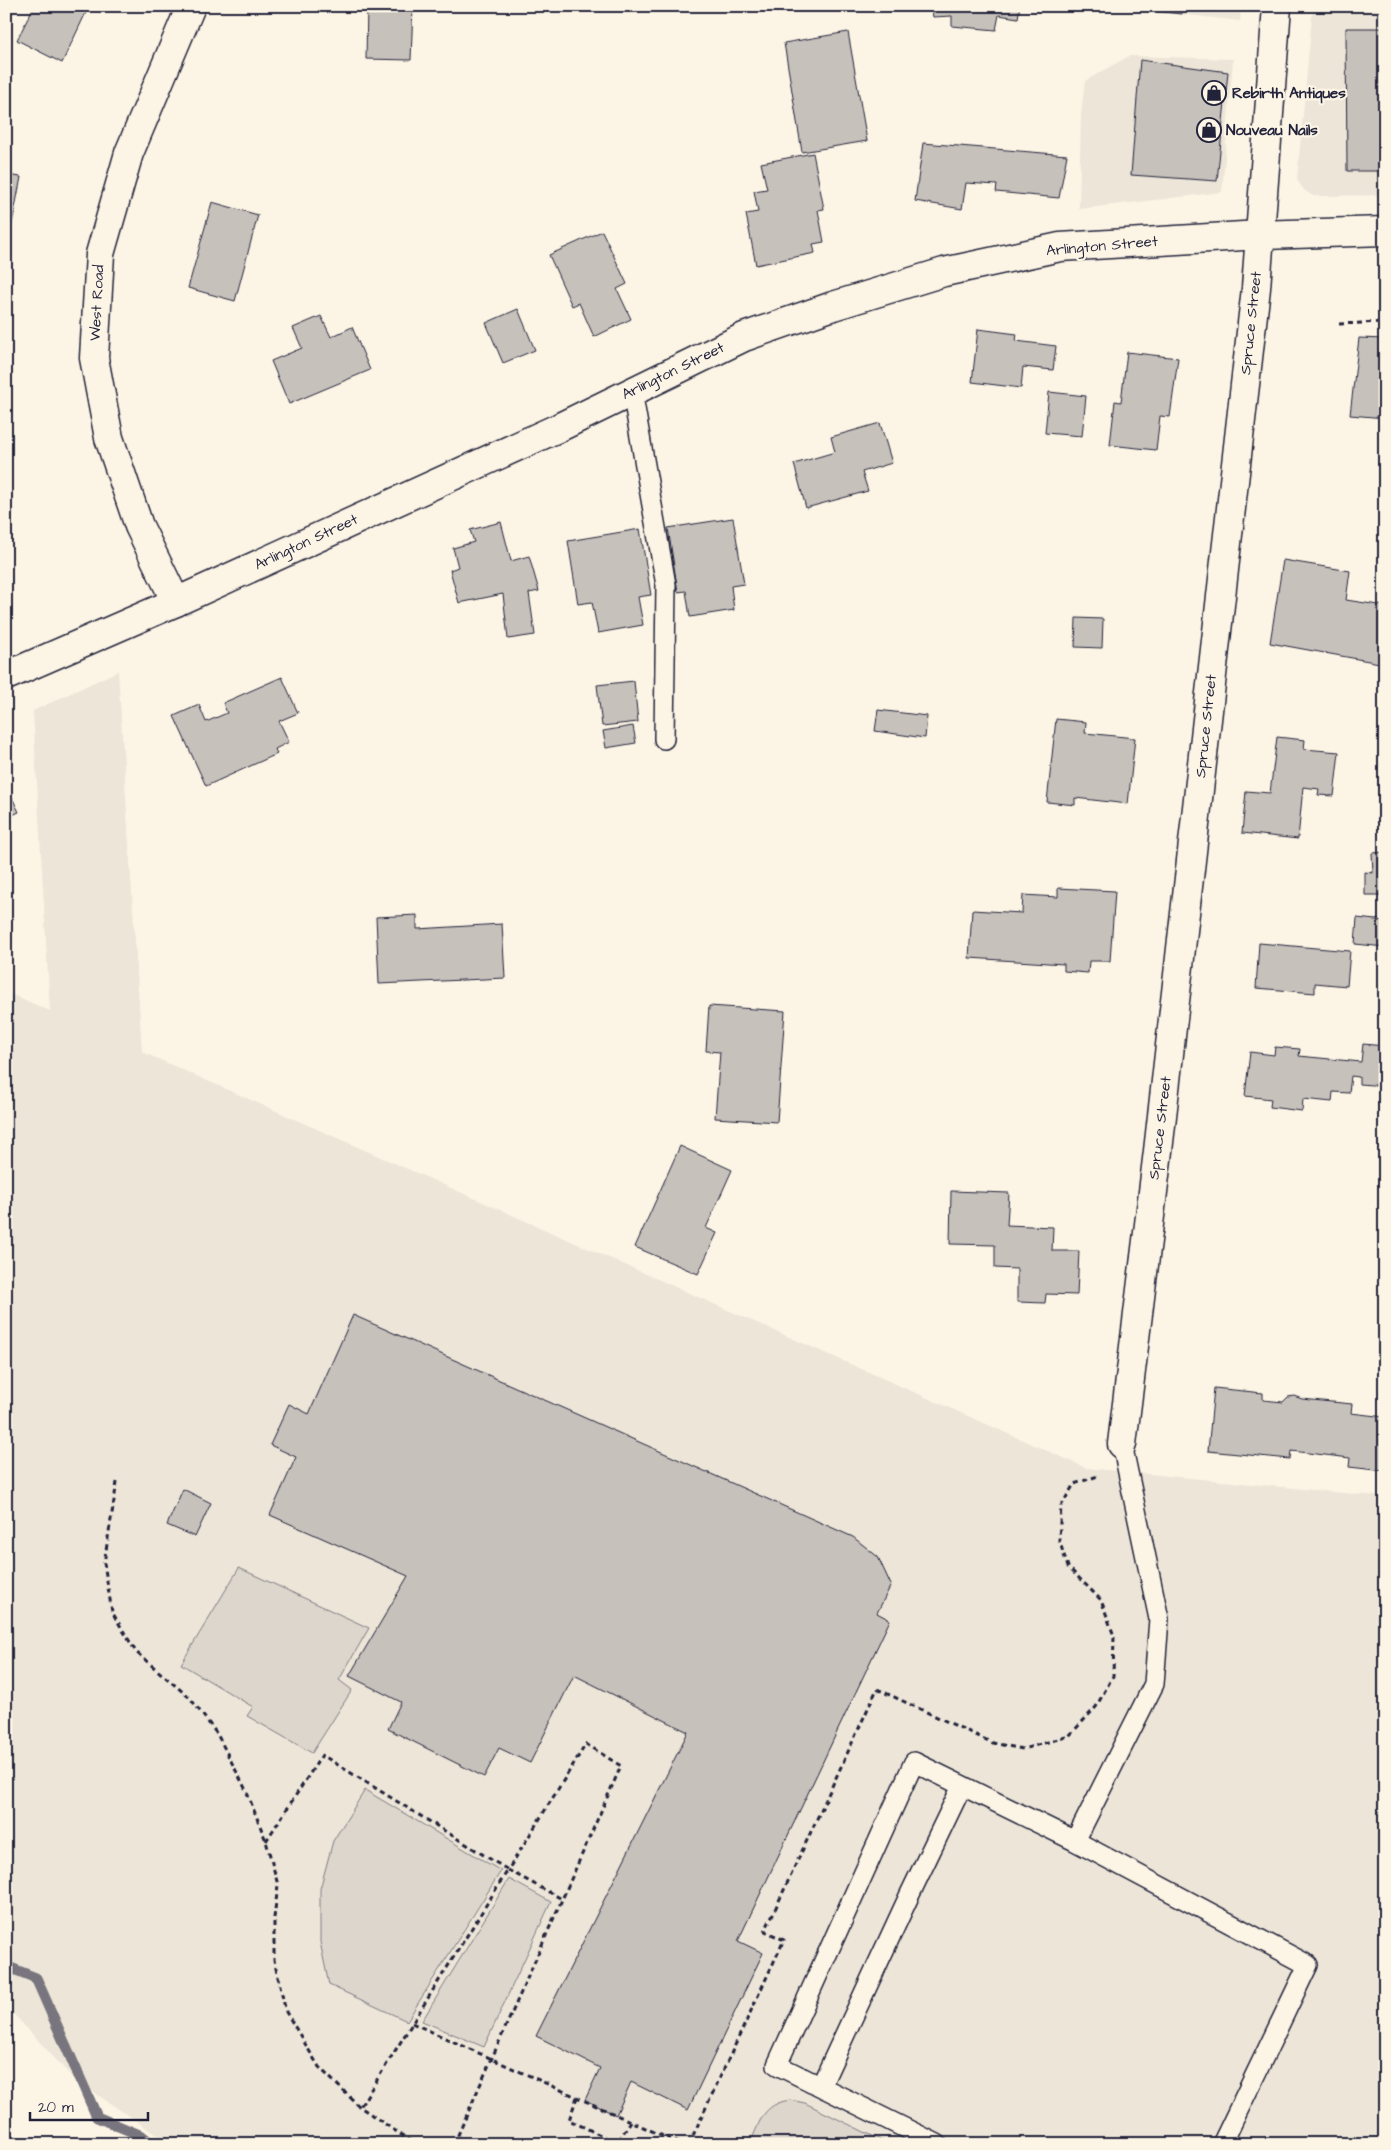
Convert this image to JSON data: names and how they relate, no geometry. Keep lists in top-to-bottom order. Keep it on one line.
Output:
{"streets":{"street":["Arlington Street","West Road","Spruce Street"]},"crossings":[["Arlington Street","West Road"],["Arlington Street","Spruce Street"]],"places":{"shop":["Rebirth Antiques","Nouveau Nails"]},"scale_bar":"20 m"}
